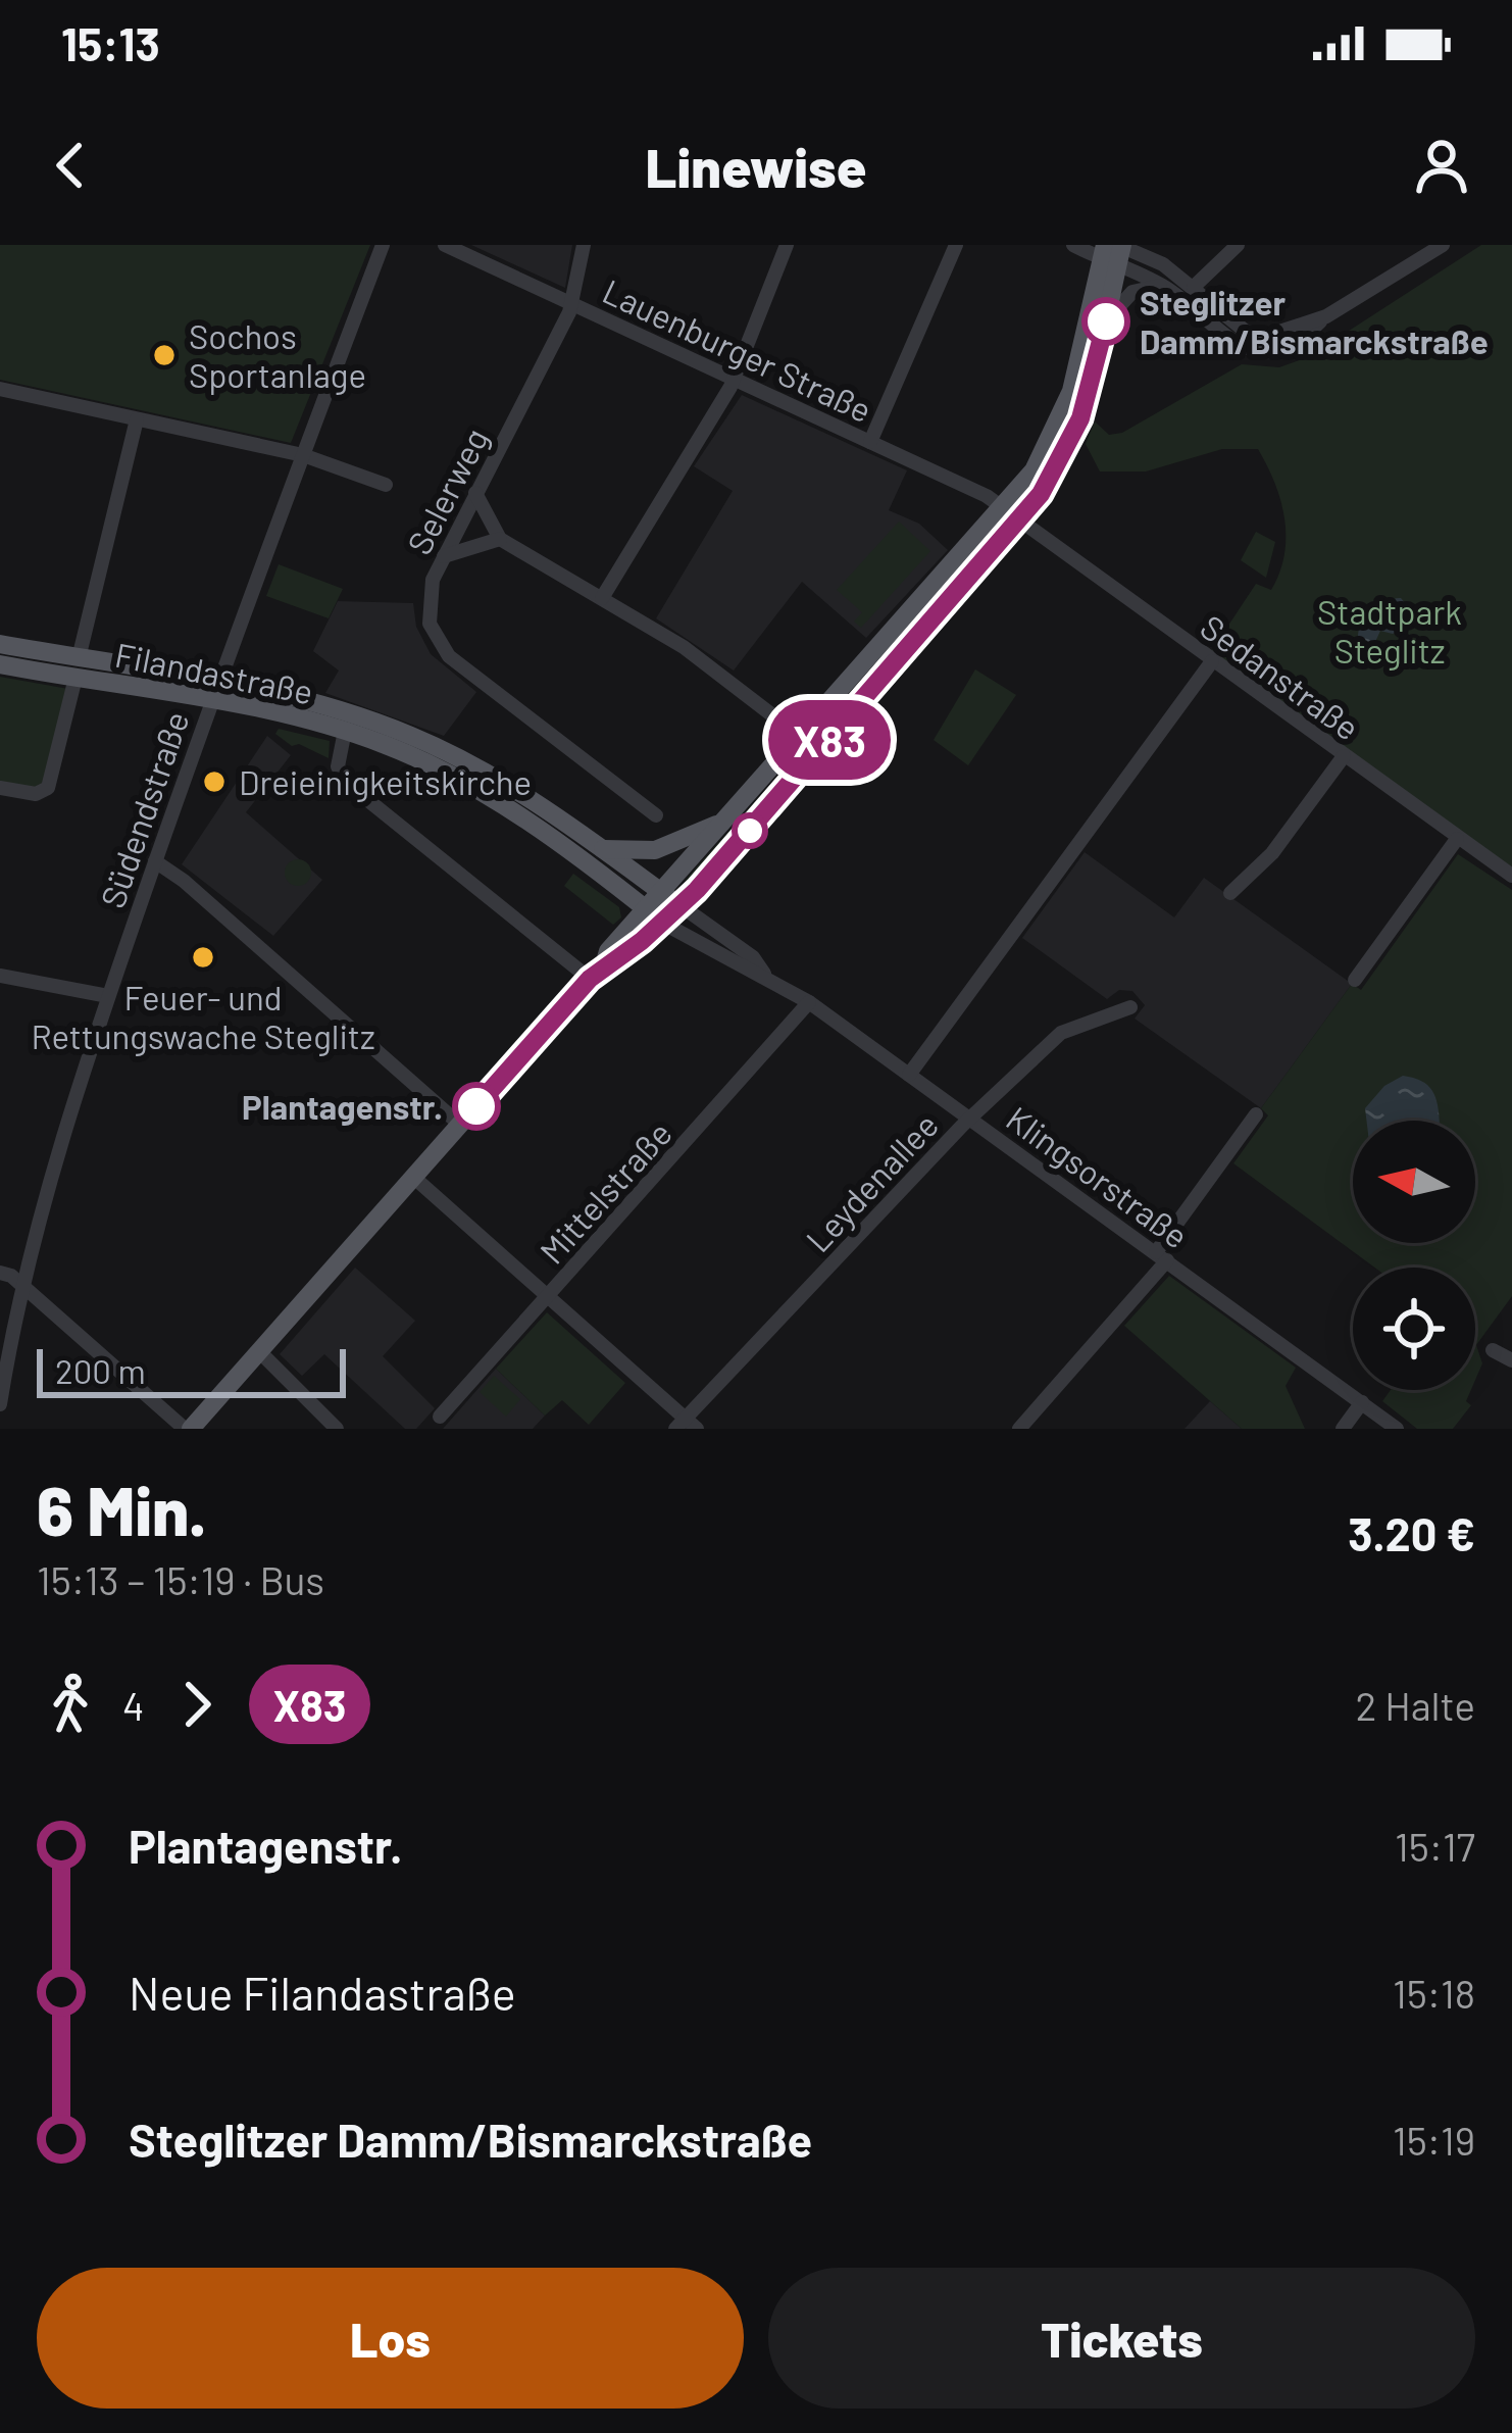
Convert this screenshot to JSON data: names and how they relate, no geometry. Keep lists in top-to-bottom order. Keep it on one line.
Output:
{"streets":{"main road":["Filandastraße"],"street":["Lauenburger Straße","Selerweg","Sedanstraße","Südendstraße","Klingsorstraße","Leydenallee","Mittelstraße"]},"crossings":[["Lauenburger Straße","Selerweg"],["Lauenburger Straße","Sedanstraße"],["Filandastraße","Südendstraße"],["Filandastraße","Klingsorstraße"],["Klingsorstraße","Leydenallee"],["Klingsorstraße","Mittelstraße"]],"parks":["Stadtpark Steglitz"],"places":["Steglitzer Damm/Bismarckstraße","Sochos Sportanlage","Dreieinigkeitskirche","Feuer- und Rettungswache Steglitz","Plantagenstr."],"lines":["bus line X83"],"scale_bar":"200 m","north":"left","page":{"status":"15:13","header":"Linewise","on_map":"X83","scale":"200 m","heading":["6 Min.","15:13 – 15:19 · Bus","3.20 €"],"legs":["4","X83","2 Halte"],"list":[{"name":"Plantagenstr.","value":"15:17"},{"name":"Neue Filandastraße","value":"15:18"},{"name":"Steglitzer Damm/Bismarckstraße","value":"15:19"}],"buttons":["Los","Tickets"]}}
